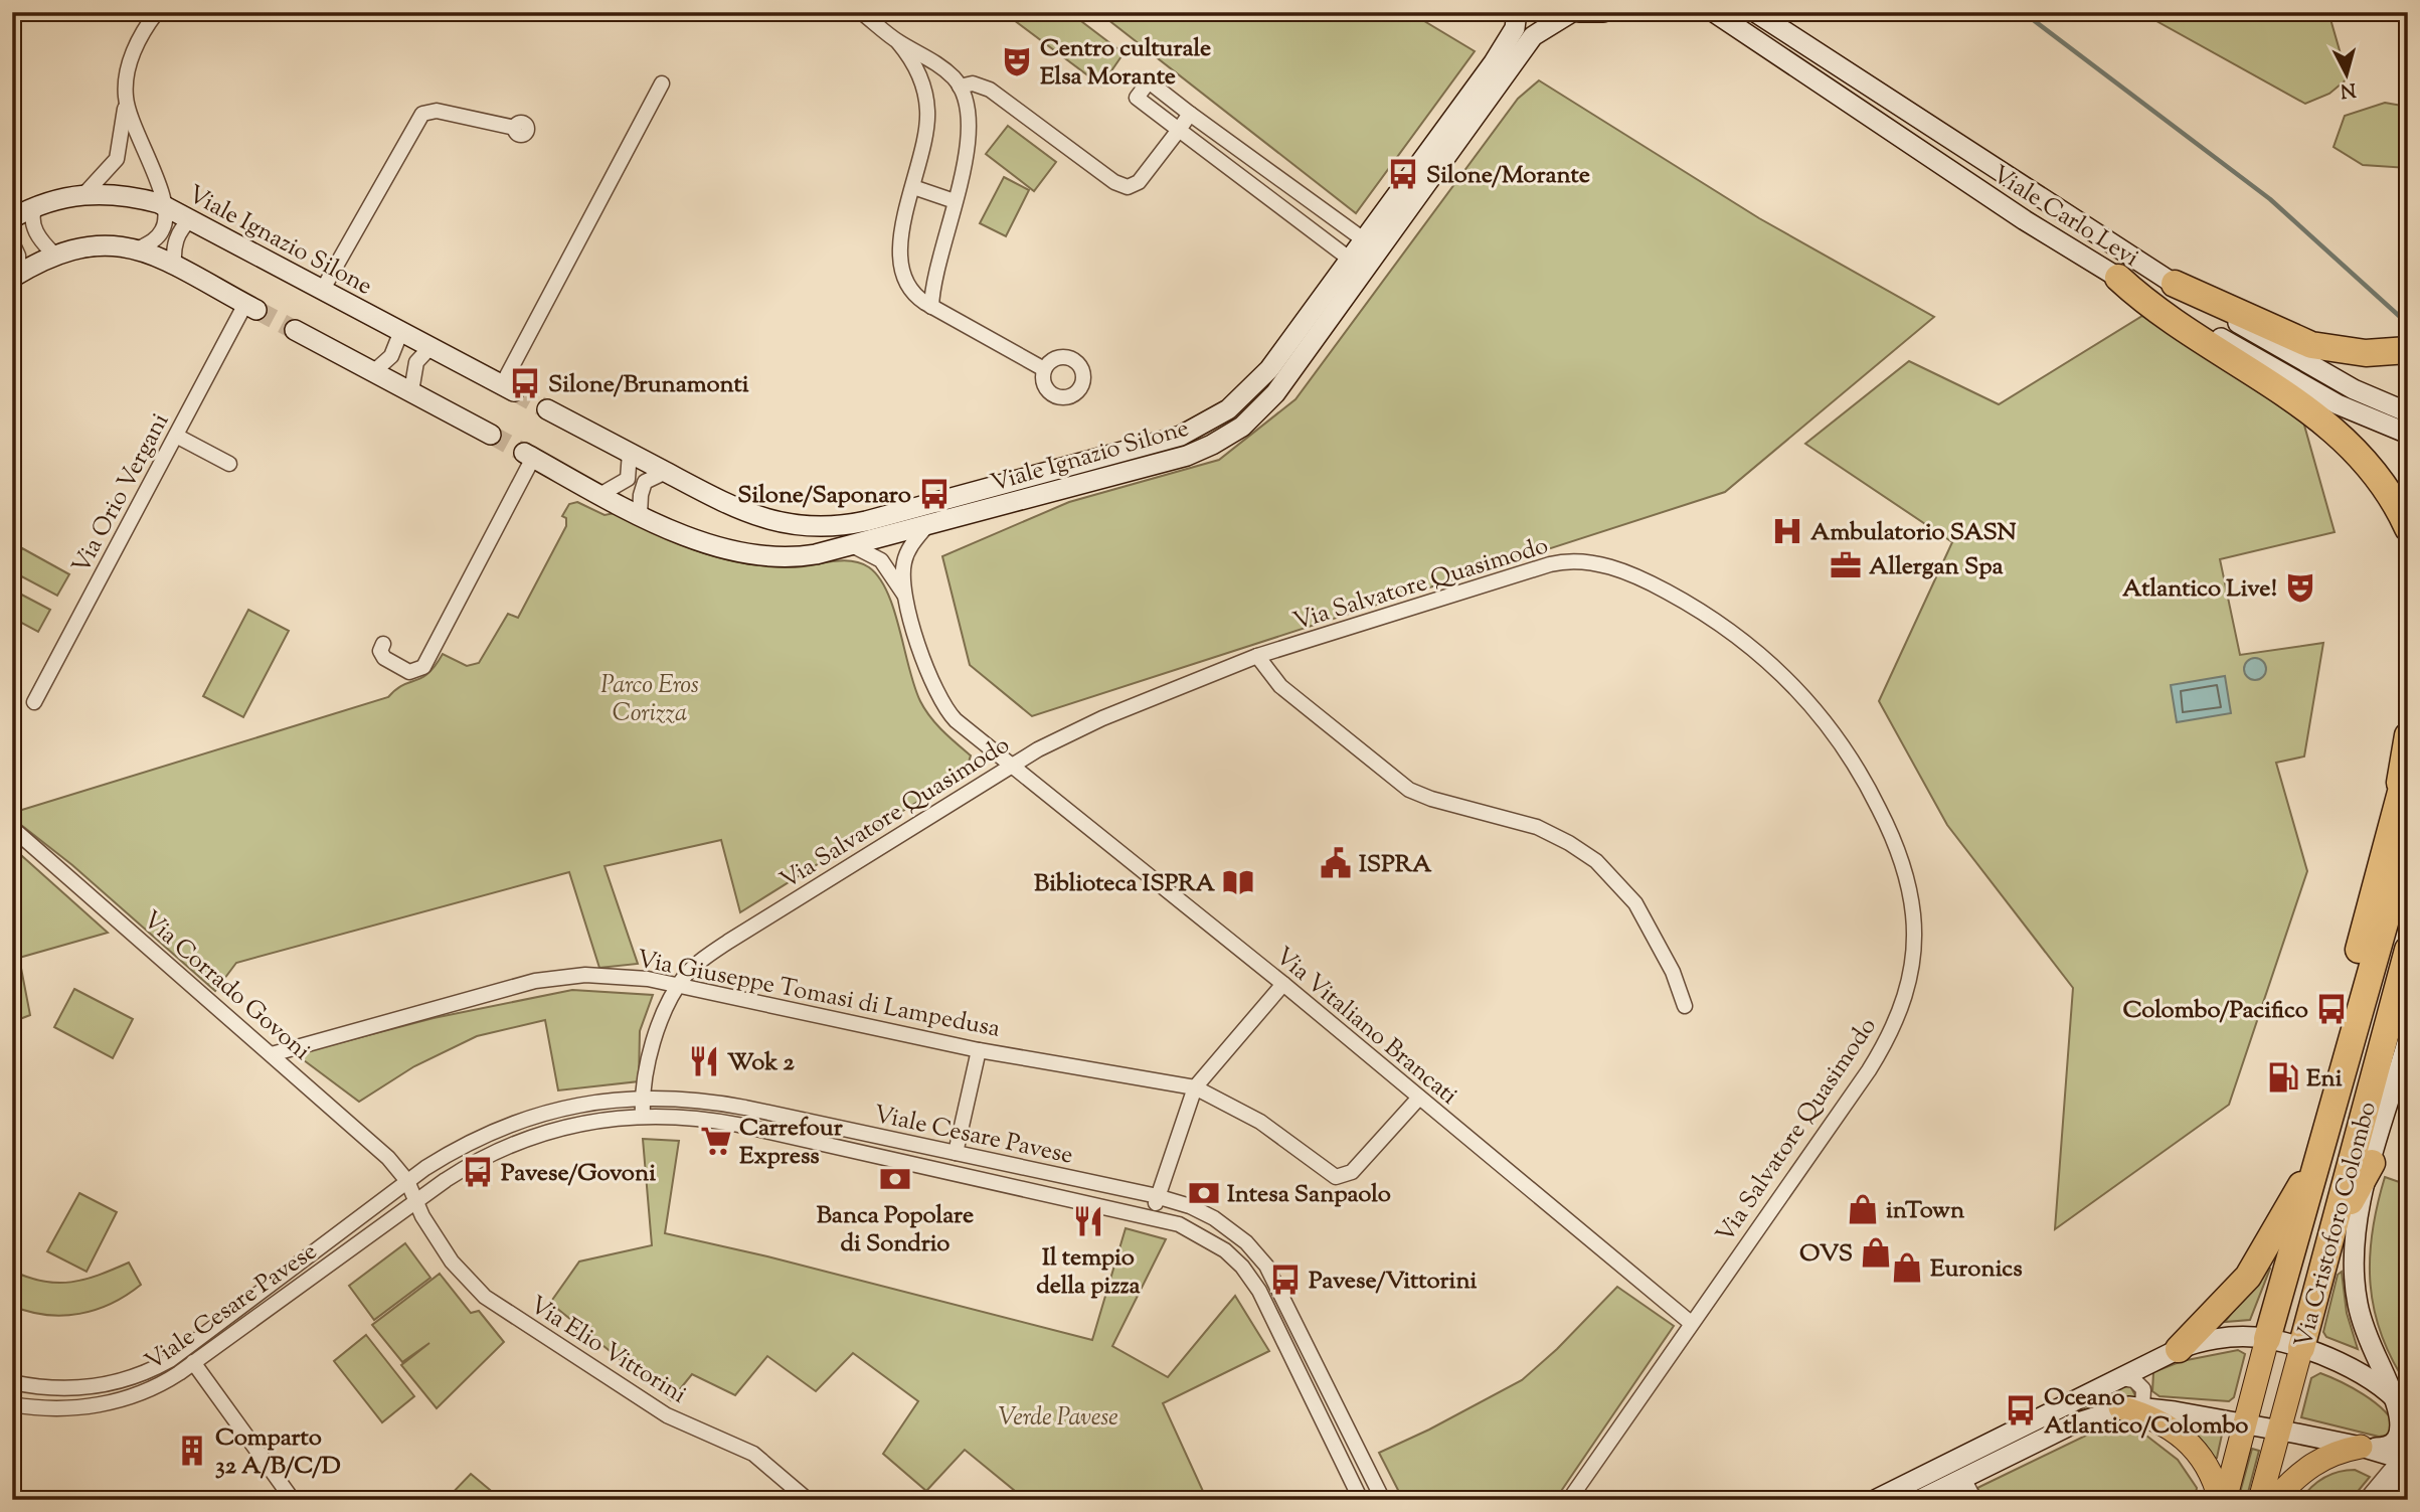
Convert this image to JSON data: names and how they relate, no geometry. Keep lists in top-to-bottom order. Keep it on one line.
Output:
{"streets":{"highway":["Via Cristoforo Colombo"],"street":["Viale Carlo Levi","Viale Ignazio Silone","Via Orio Vergani","Via Salvatore Quasimodo","Via Corrado Govoni","Via Giuseppe Tomasi di Lampedusa","Via Vitaliano Brancati","Viale Cesare Pavese","Via Elio Vittorini"]},"crossings":[["Via Salvatore Quasimodo","Via Giuseppe Tomasi di Lampedusa"],["Via Salvatore Quasimodo","Via Vitaliano Brancati"],["Via Salvatore Quasimodo","Viale Cesare Pavese"],["Via Corrado Govoni","Via Giuseppe Tomasi di Lampedusa"],["Via Corrado Govoni","Viale Cesare Pavese"],["Via Giuseppe Tomasi di Lampedusa","Via Vitaliano Brancati"],["Viale Cesare Pavese","Via Elio Vittorini"]],"parks":["Parco Eros Corizza","Verde Pavese"],"places":{"theatre":["Centro culturale Elsa Morante","Atlantico Live!"],"bus stop":["Silone/Morante","Silone/Brunamonti","Silone/Saponaro","Colombo/Pacifico","Pavese/Govoni","Pavese/Vittorini","Oceano Atlantico/Colombo"],"hospital":["Ambulatorio SASN"],"office":["Allergan Spa"],"public building":["ISPRA"],"library":["Biblioteca ISPRA"],"restaurant":["Wok 2","Il tempio della pizza"],"fuel station":["Eni"],"supermarket":["Carrefour Express"],"bank":["Banca Popolare di Sondrio","Intesa Sanpaolo"],"shop":["inTown","OVS","Euronics"],"building":["Comparto 32 A/B/C/D"]},"north":"bottom"}
